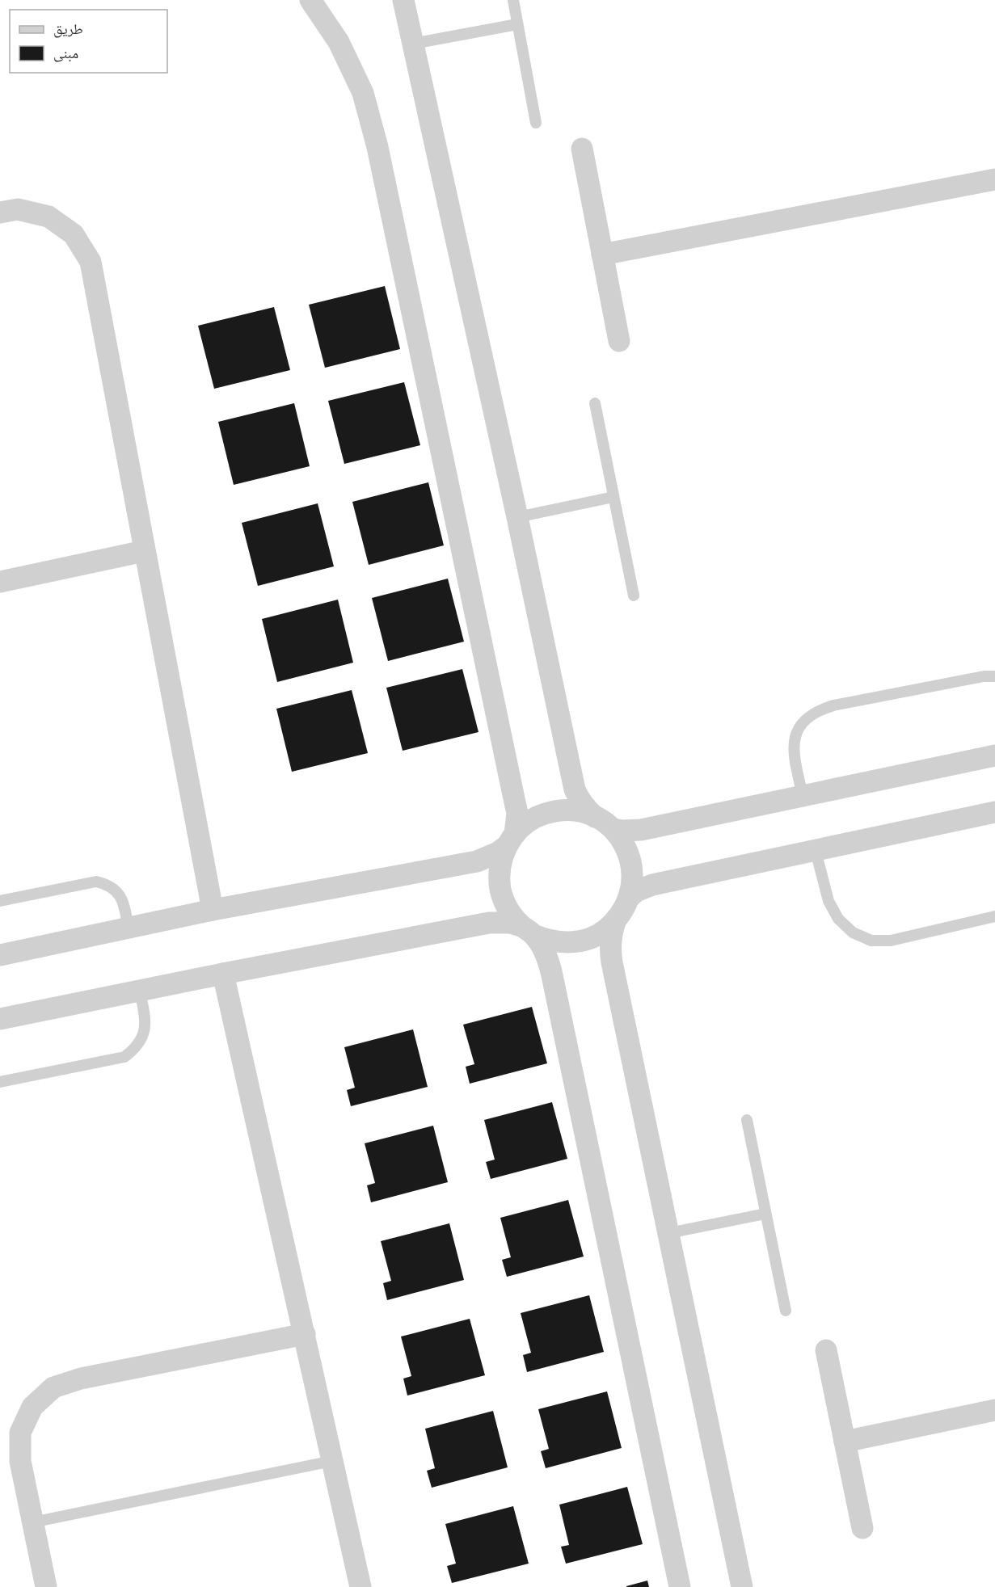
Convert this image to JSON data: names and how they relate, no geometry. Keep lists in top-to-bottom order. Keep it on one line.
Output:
{"legend":["طريق","مبنى"]}
